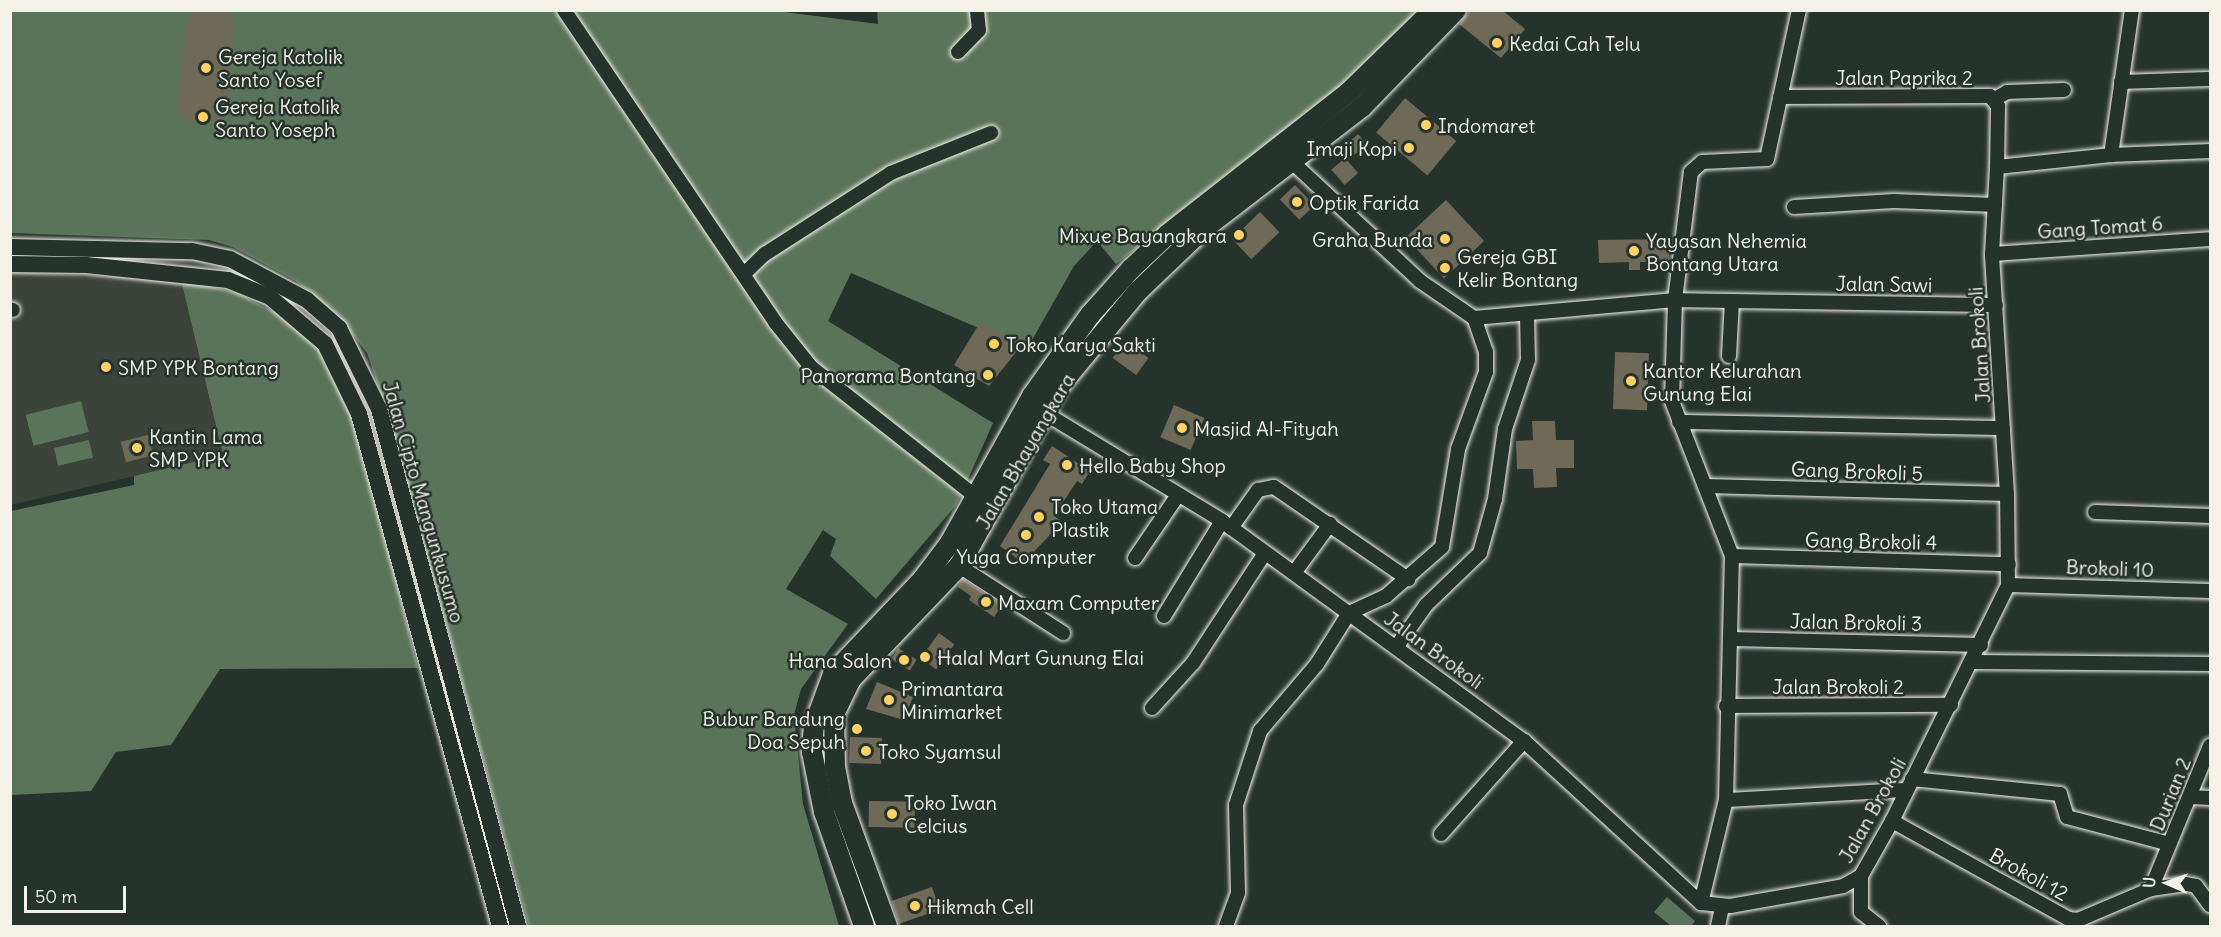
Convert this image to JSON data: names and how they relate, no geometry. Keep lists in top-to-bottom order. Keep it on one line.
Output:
{"streets":{"main road":["Jalan Bhayangkara"],"street":["Jalan Paprika 2","Gang Tomat 6","Jalan Sawi","Jalan Brokoli","Gang Brokoli 5","Jalan Cipto Mangunkusumo","Gang Brokoli 4","Brokoli 10","Jalan Brokoli 3","Jalan Brokoli 2","Durian 2","Brokoli 12"]},"crossings":[["Jalan Paprika 2","Jalan Brokoli"],["Gang Tomat 6","Jalan Brokoli"],["Jalan Sawi","Jalan Brokoli"],["Jalan Brokoli","Jalan Bhayangkara"],["Jalan Brokoli","Gang Brokoli 5"],["Jalan Brokoli","Gang Brokoli 4"],["Jalan Brokoli","Brokoli 10"],["Jalan Brokoli","Jalan Brokoli 3"],["Jalan Brokoli","Jalan Brokoli 2"],["Jalan Brokoli","Brokoli 12"],["Durian 2","Brokoli 12"]],"places":["Kedai Cah Telu","Gereja Katolik Santo Yosef","Gereja Katolik Santo Yoseph","Indomaret","Imaji Kopi","Optik Farida","Mixue Bayangkara","Graha Bunda","Yayasan Nehemia Bontang Utara","Gereja GBI Kelir Bontang","Toko Karya Sakti","SMP YPK Bontang","Panorama Bontang","Kantor Kelurahan Gunung Elai","Masjid Al-Fityah","Kantin Lama SMP YPK","Hello Baby Shop","Toko Utama Plastik","Yuga Computer","Maxam Computer","Halal Mart Gunung Elai","Hana Salon","Primantara Minimarket","Bubur Bandung Doa Sepuh","Toko Syamsul","Toko Iwan Celcius","Hikmah Cell"],"scale_bar":"50 m","north":"left"}
